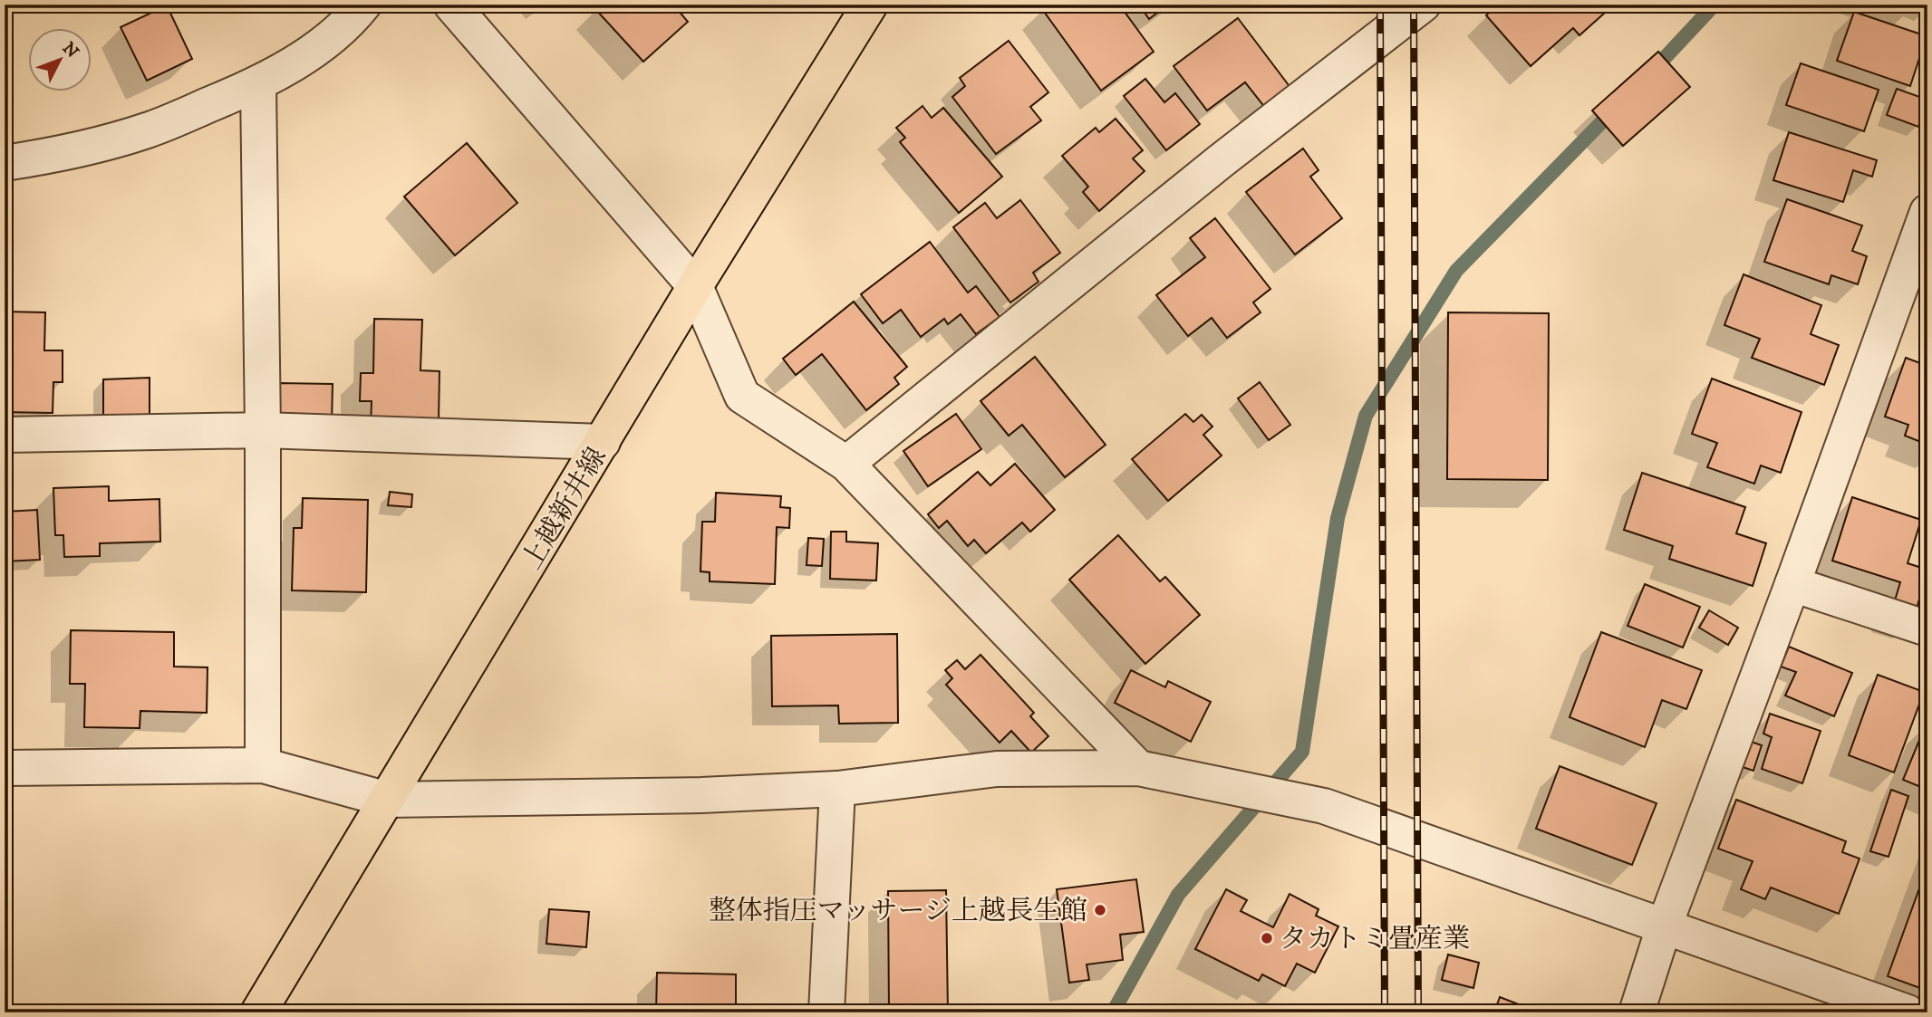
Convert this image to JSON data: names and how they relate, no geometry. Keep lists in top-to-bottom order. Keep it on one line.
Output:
{"streets":{"main road":["上越新井線"]},"places":["整体指圧マッサージ上越長生館","タカトミ畳産業"],"north":"top right"}
